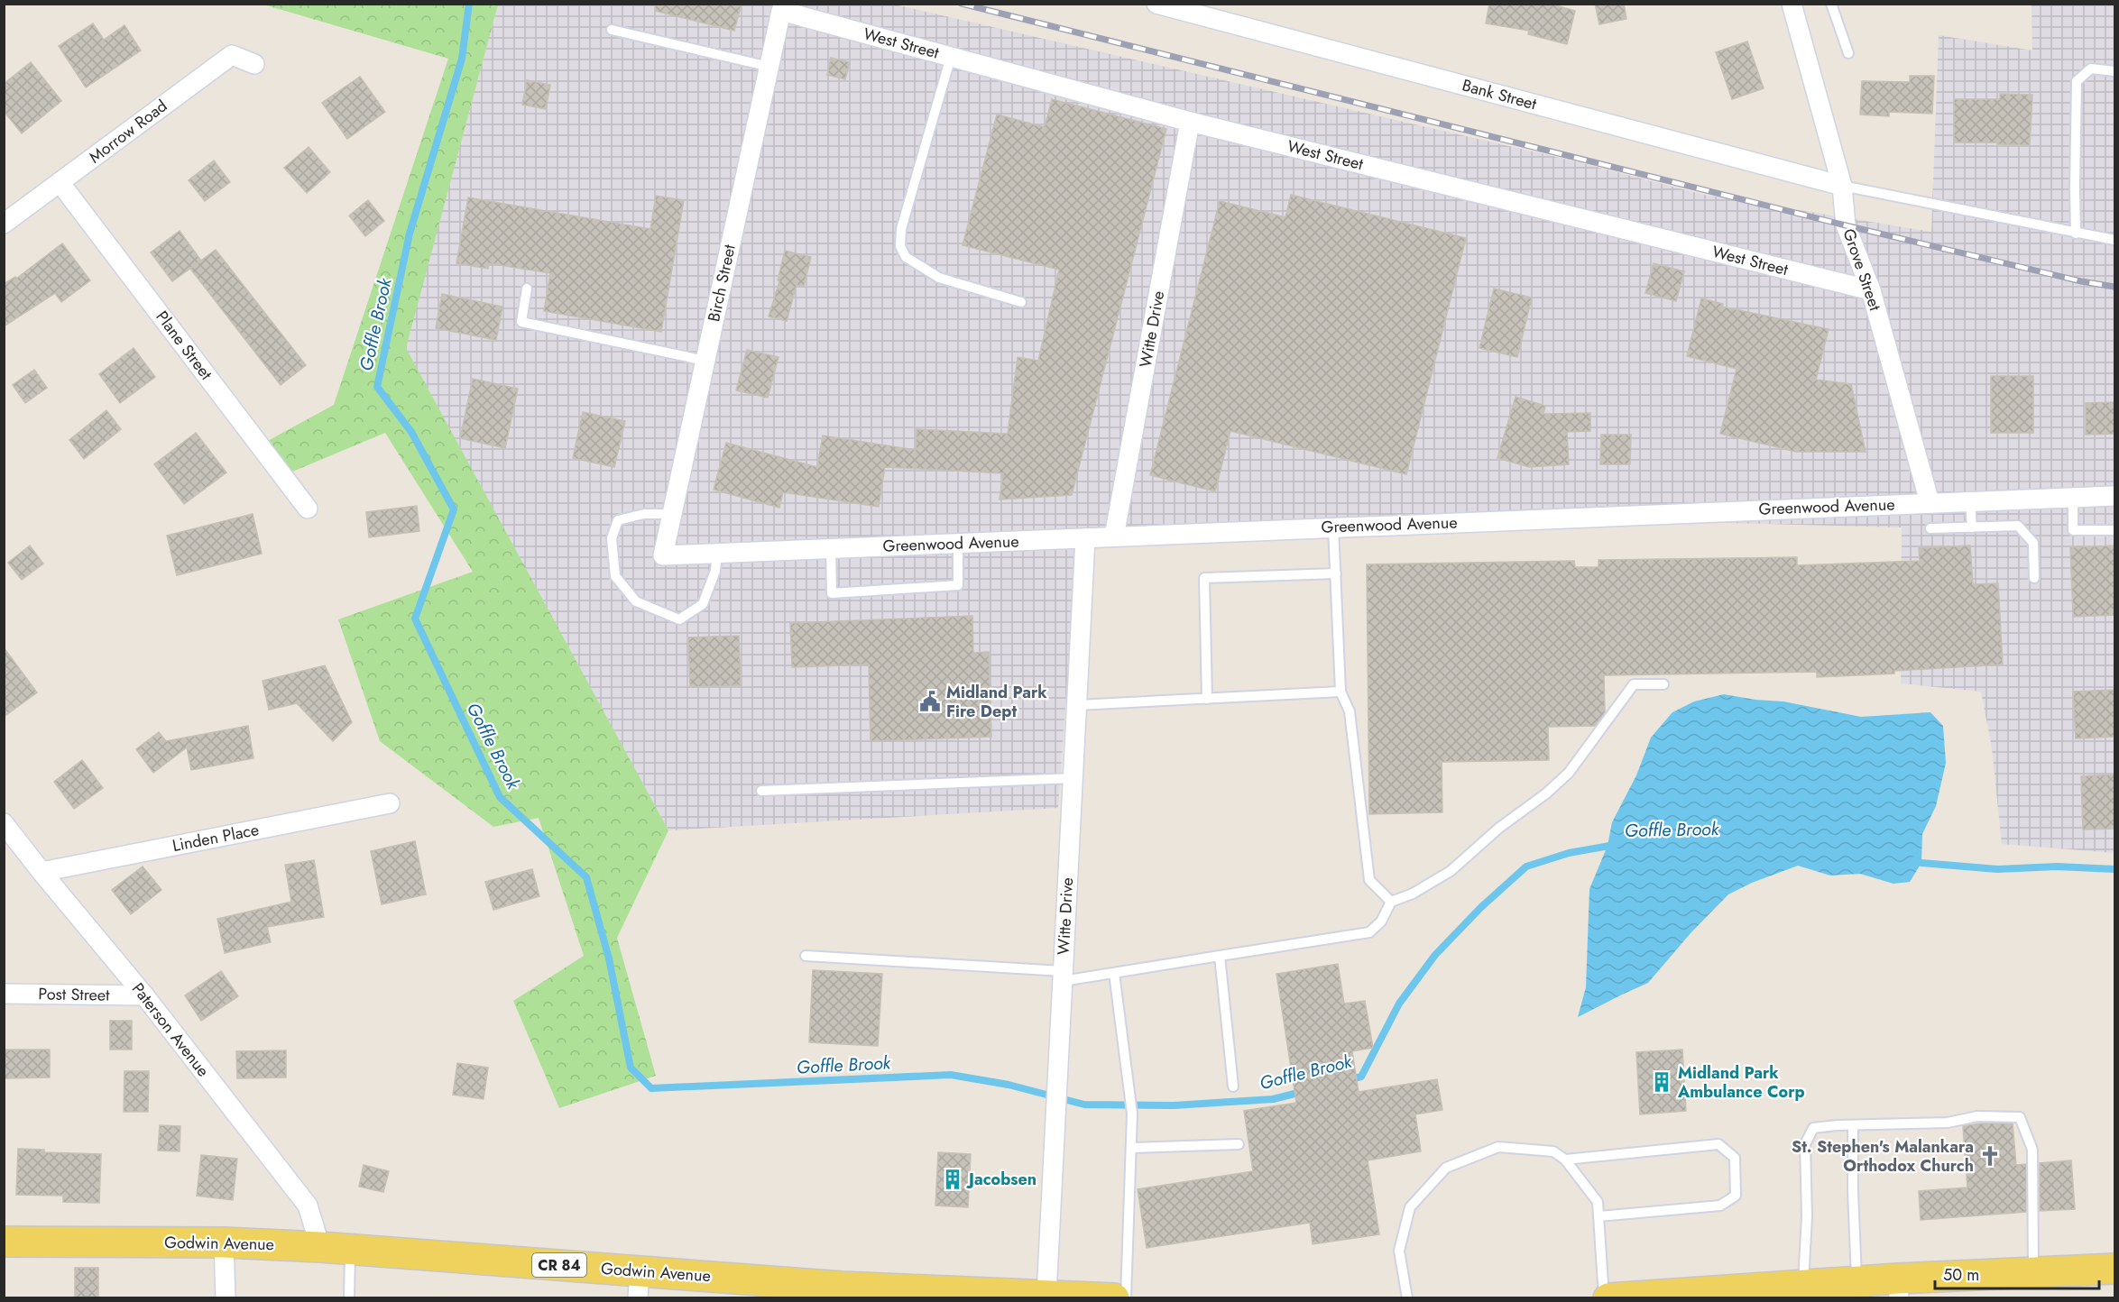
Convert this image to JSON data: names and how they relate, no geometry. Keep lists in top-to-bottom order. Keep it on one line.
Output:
{"streets":{"main road":["Godwin Avenue","CR 84"],"street":["West Street","Bank Street","Morrow Road","Grove Street","Birch Street","Witte Drive","Plane Street","Greenwood Avenue","Linden Place","Post Street","Paterson Avenue"]},"crossings":[["West Street","Grove Street"],["West Street","Birch Street"],["West Street","Witte Drive"],["Bank Street","Grove Street"],["Morrow Road","Plane Street"],["Grove Street","Greenwood Avenue"],["Birch Street","Greenwood Avenue"],["Witte Drive","Greenwood Avenue"],["Witte Drive","Godwin Avenue"],["Linden Place","Paterson Avenue"],["Post Street","Paterson Avenue"],["Paterson Avenue","Godwin Avenue"]],"water":["Goffle Brook"],"places":{"public building":["Midland Park Fire Dept"],"building":["Midland Park Ambulance Corp","Jacobsen"],"church":["St. Stephen's Malankara Orthodox Church"]},"scale_bar":"50 m"}
